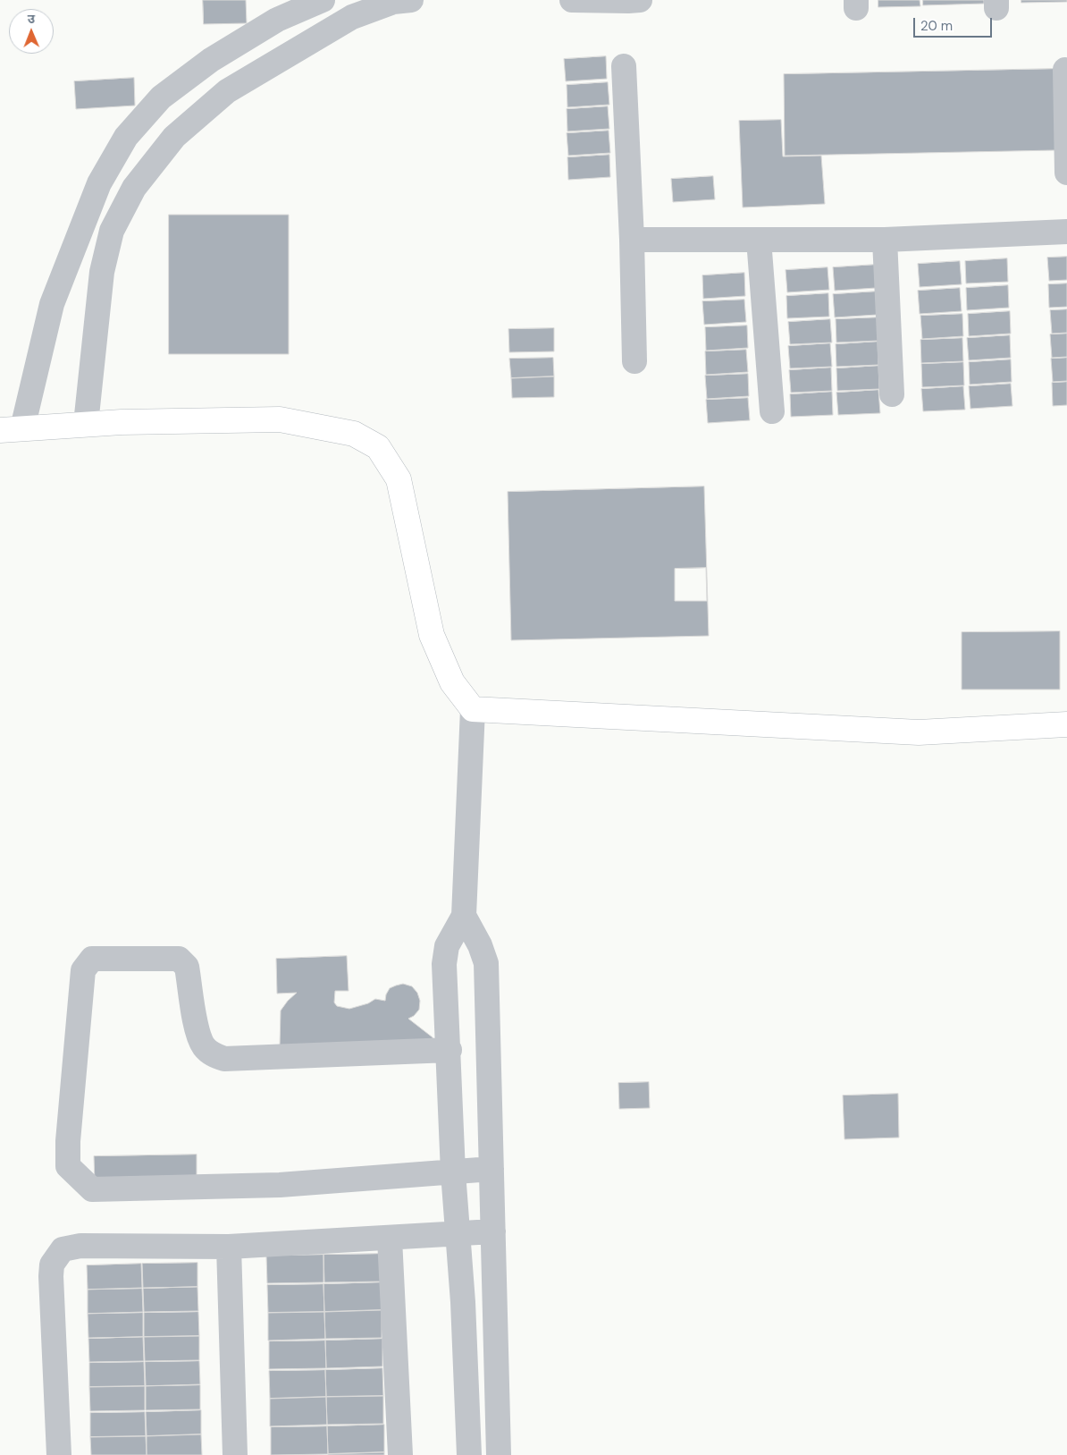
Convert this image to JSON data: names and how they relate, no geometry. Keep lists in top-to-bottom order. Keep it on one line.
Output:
{"scale_bar":"20 m","north":"top"}
